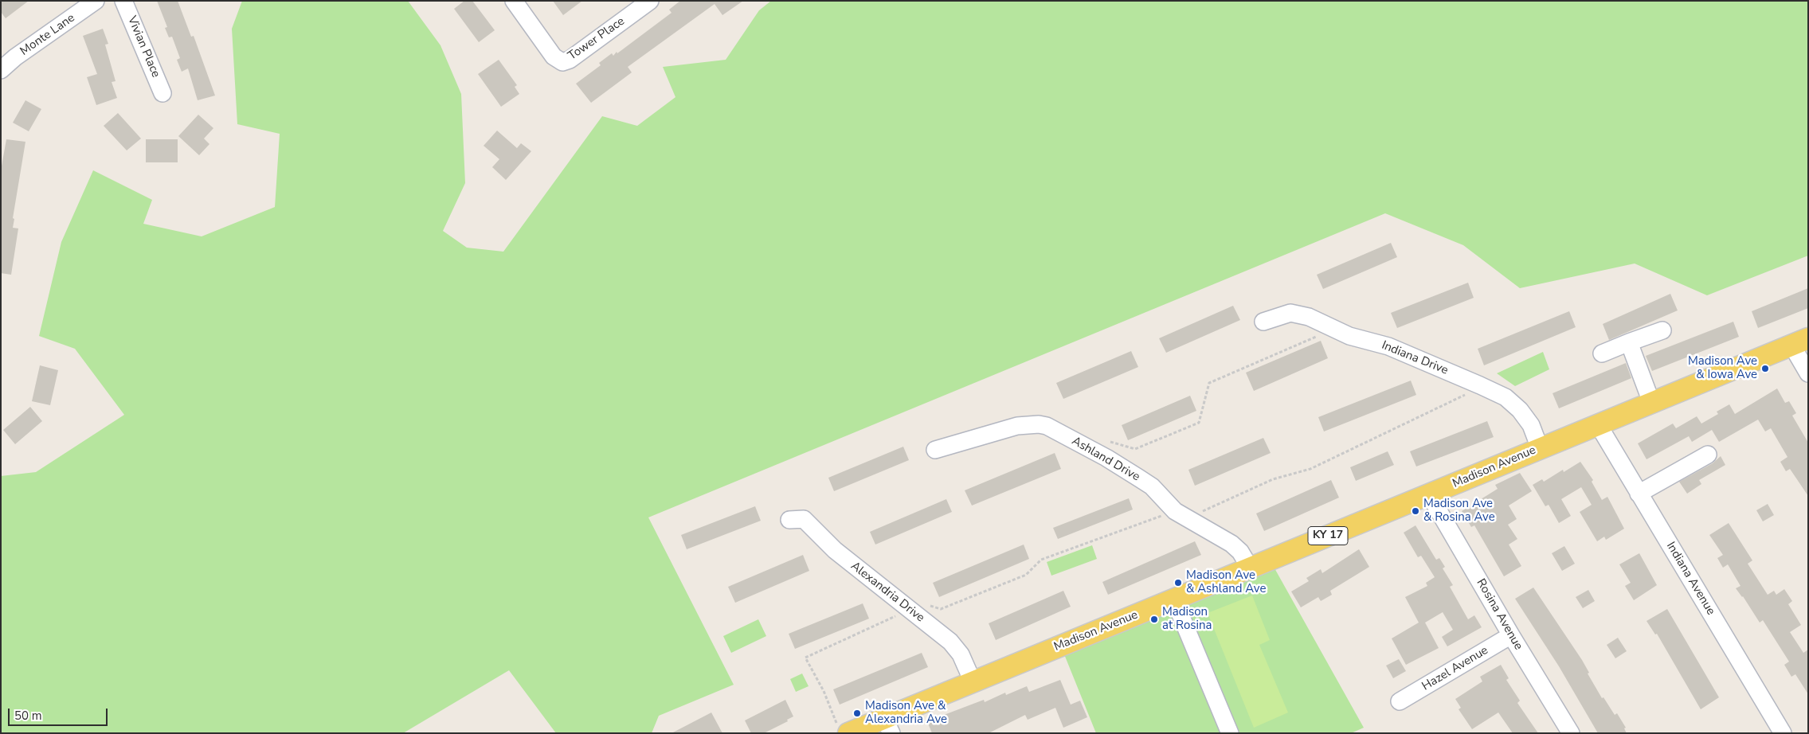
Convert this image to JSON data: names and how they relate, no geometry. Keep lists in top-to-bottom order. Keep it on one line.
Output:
{"streets":{"main road":["Madison Avenue","KY 17"],"street":["Monte Lane","Tower Place","Vivian Place","Indiana Drive","Ashland Drive","Indiana Avenue","Alexandria Drive","Rosina Avenue","Hazel Avenue"]},"crossings":[["Indiana Drive","Madison Avenue"],["Ashland Drive","Madison Avenue"],["Madison Avenue","Indiana Avenue"],["Madison Avenue","Alexandria Drive"],["Madison Avenue","Rosina Avenue"],["Rosina Avenue","Hazel Avenue"]],"places":["Madison Ave & Iowa Ave","Madison Ave & Rosina Ave","Madison Ave & Ashland Ave","Madison at Rosina","Madison Ave & Alexandria Ave"],"scale_bar":"50 m"}
